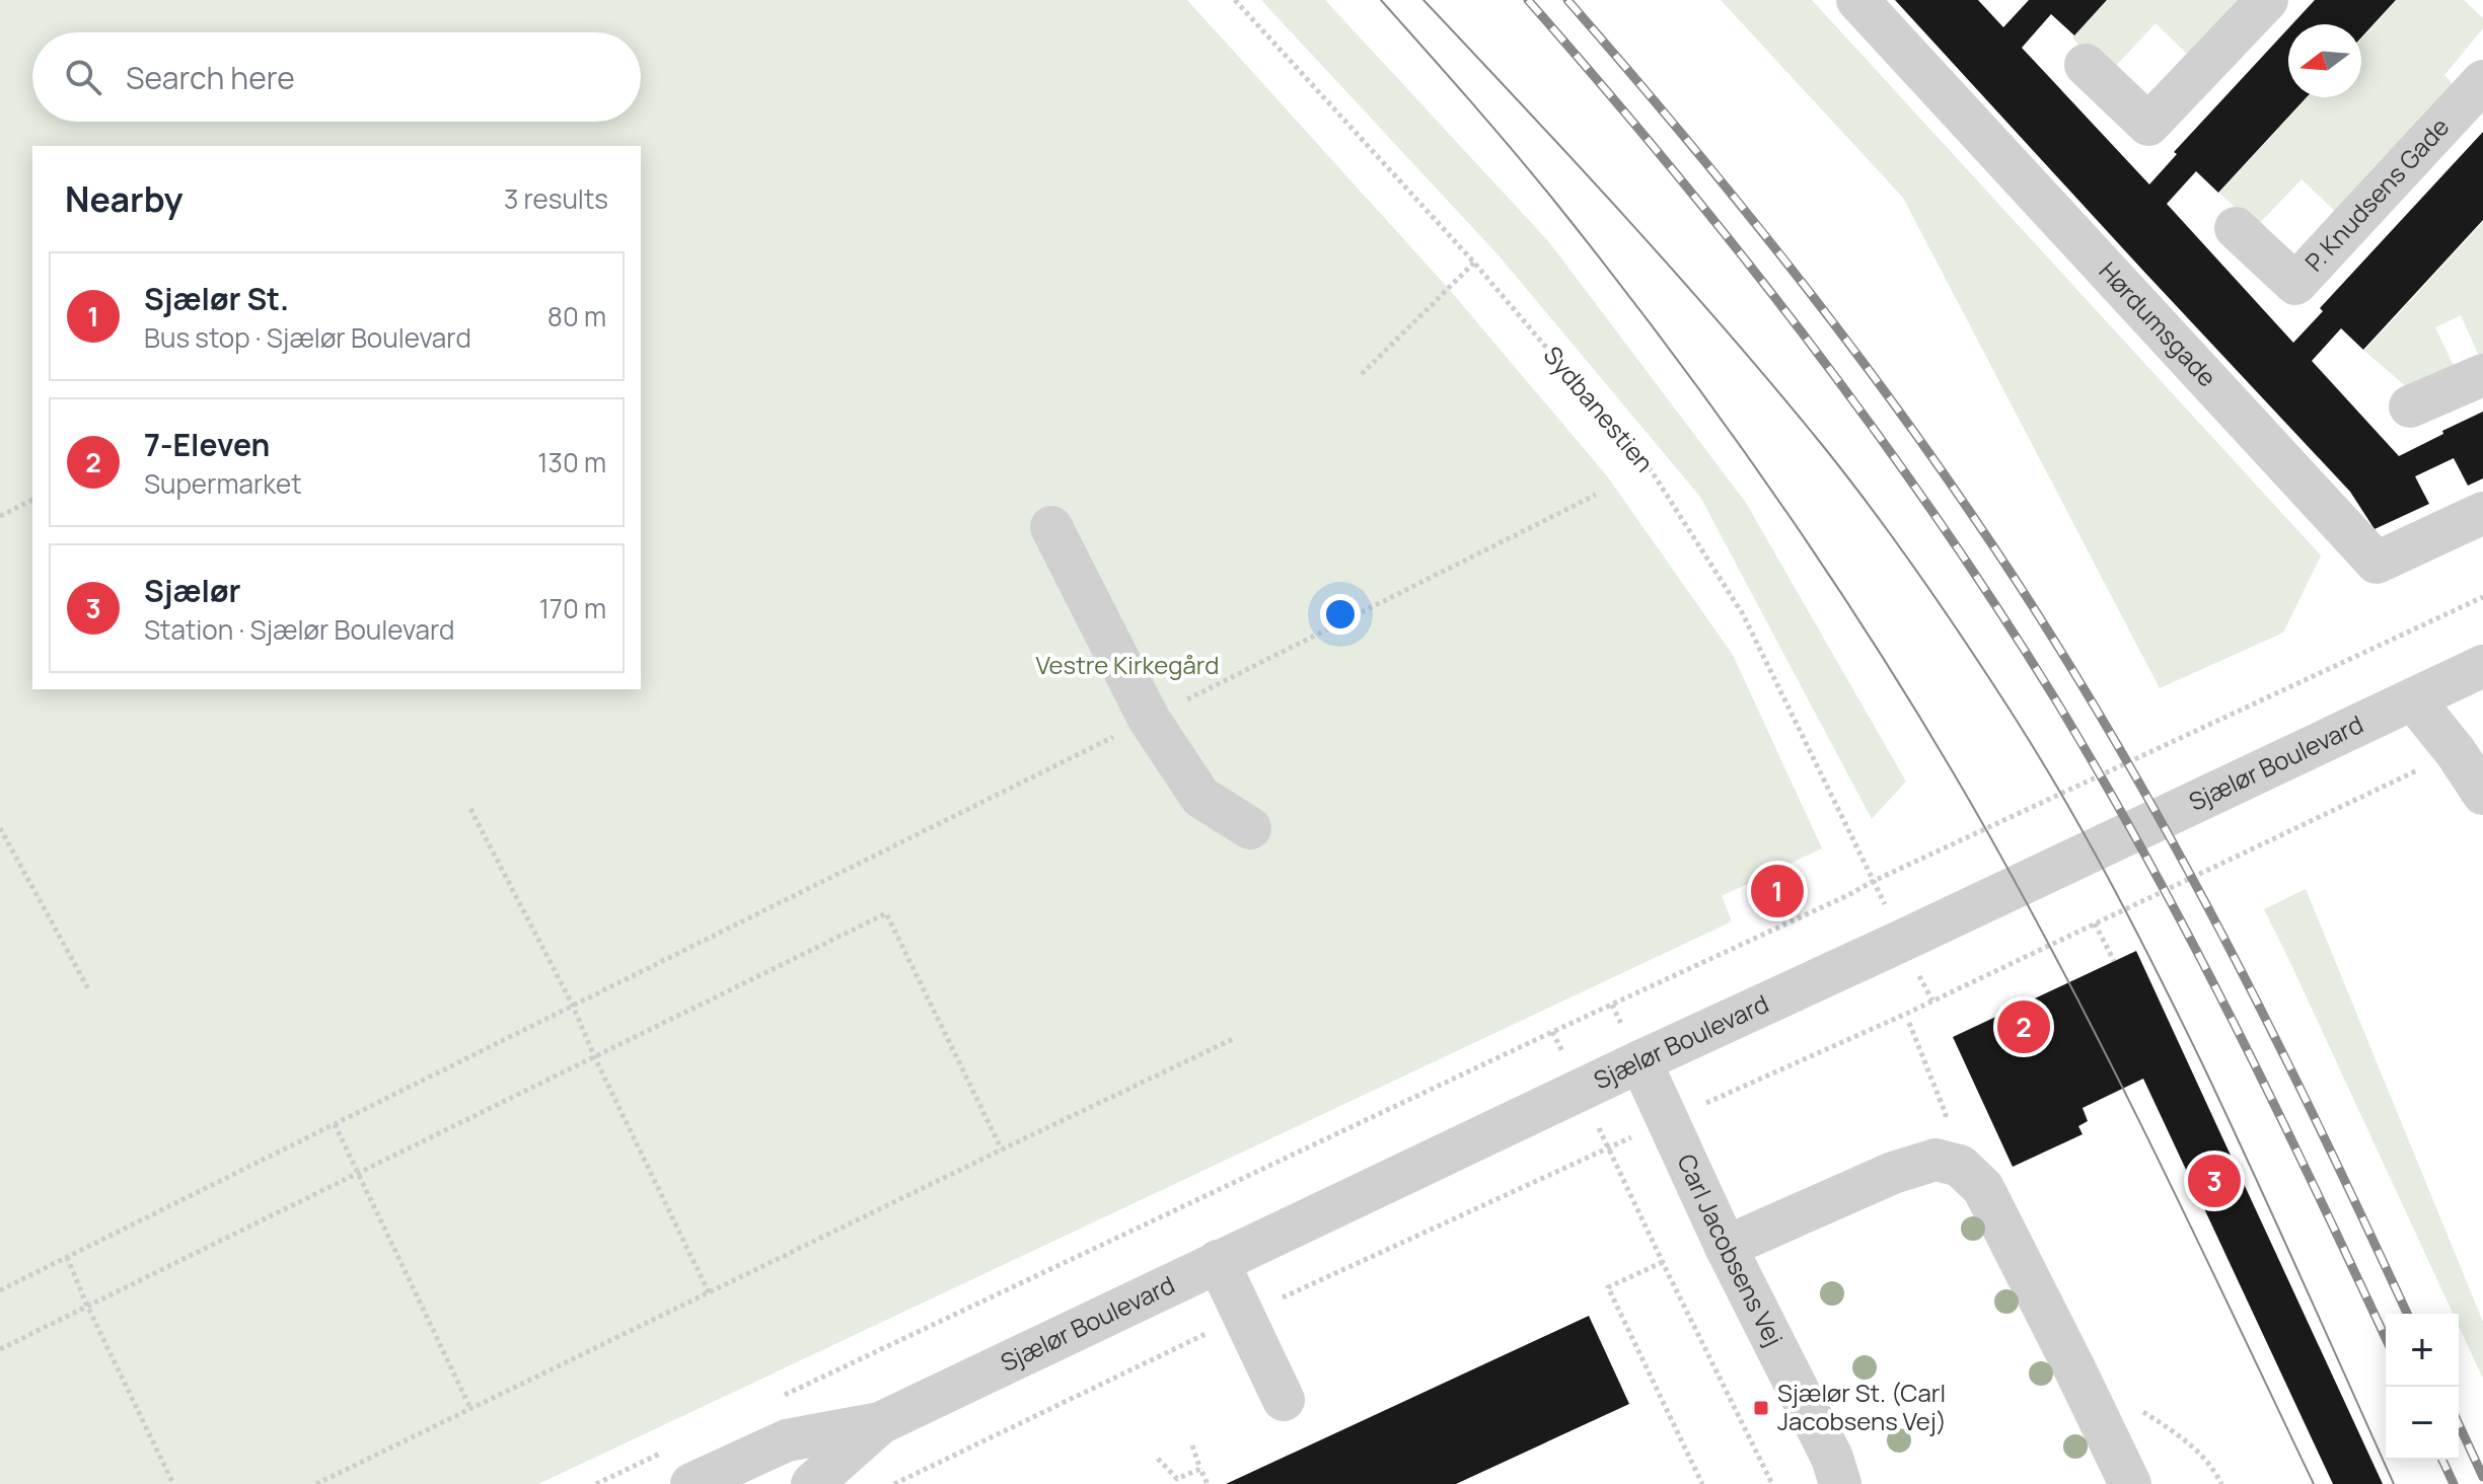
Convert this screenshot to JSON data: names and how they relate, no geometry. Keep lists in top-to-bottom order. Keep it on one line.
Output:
{"streets":{"street":["P. Knudsens Gade","Hørdumsgade","Sjælør Boulevard","Carl Jacobsens Vej"],"path":["Sydbanestien"]},"crossings":[["Sjælør Boulevard","Carl Jacobsens Vej"]],"parks":["Vestre Kirkegård"],"places":{"transit":["Sjælør St. (Carl Jacobsens Vej)"]},"north":"left","page":{"search":"Search here","heading":["Nearby","3 results"],"list":[{"mark":"1","name":"Sjælør St.","note":"Bus stop · Sjælør Boulevard","value":"80 m"},{"mark":"2","name":"7-Eleven","note":"Supermarket","value":"130 m"},{"mark":"3","name":"Sjælør","note":"Station · Sjælør Boulevard","value":"170 m"}],"pins":["1","2","3"],"map_buttons":["+","−"]}}
